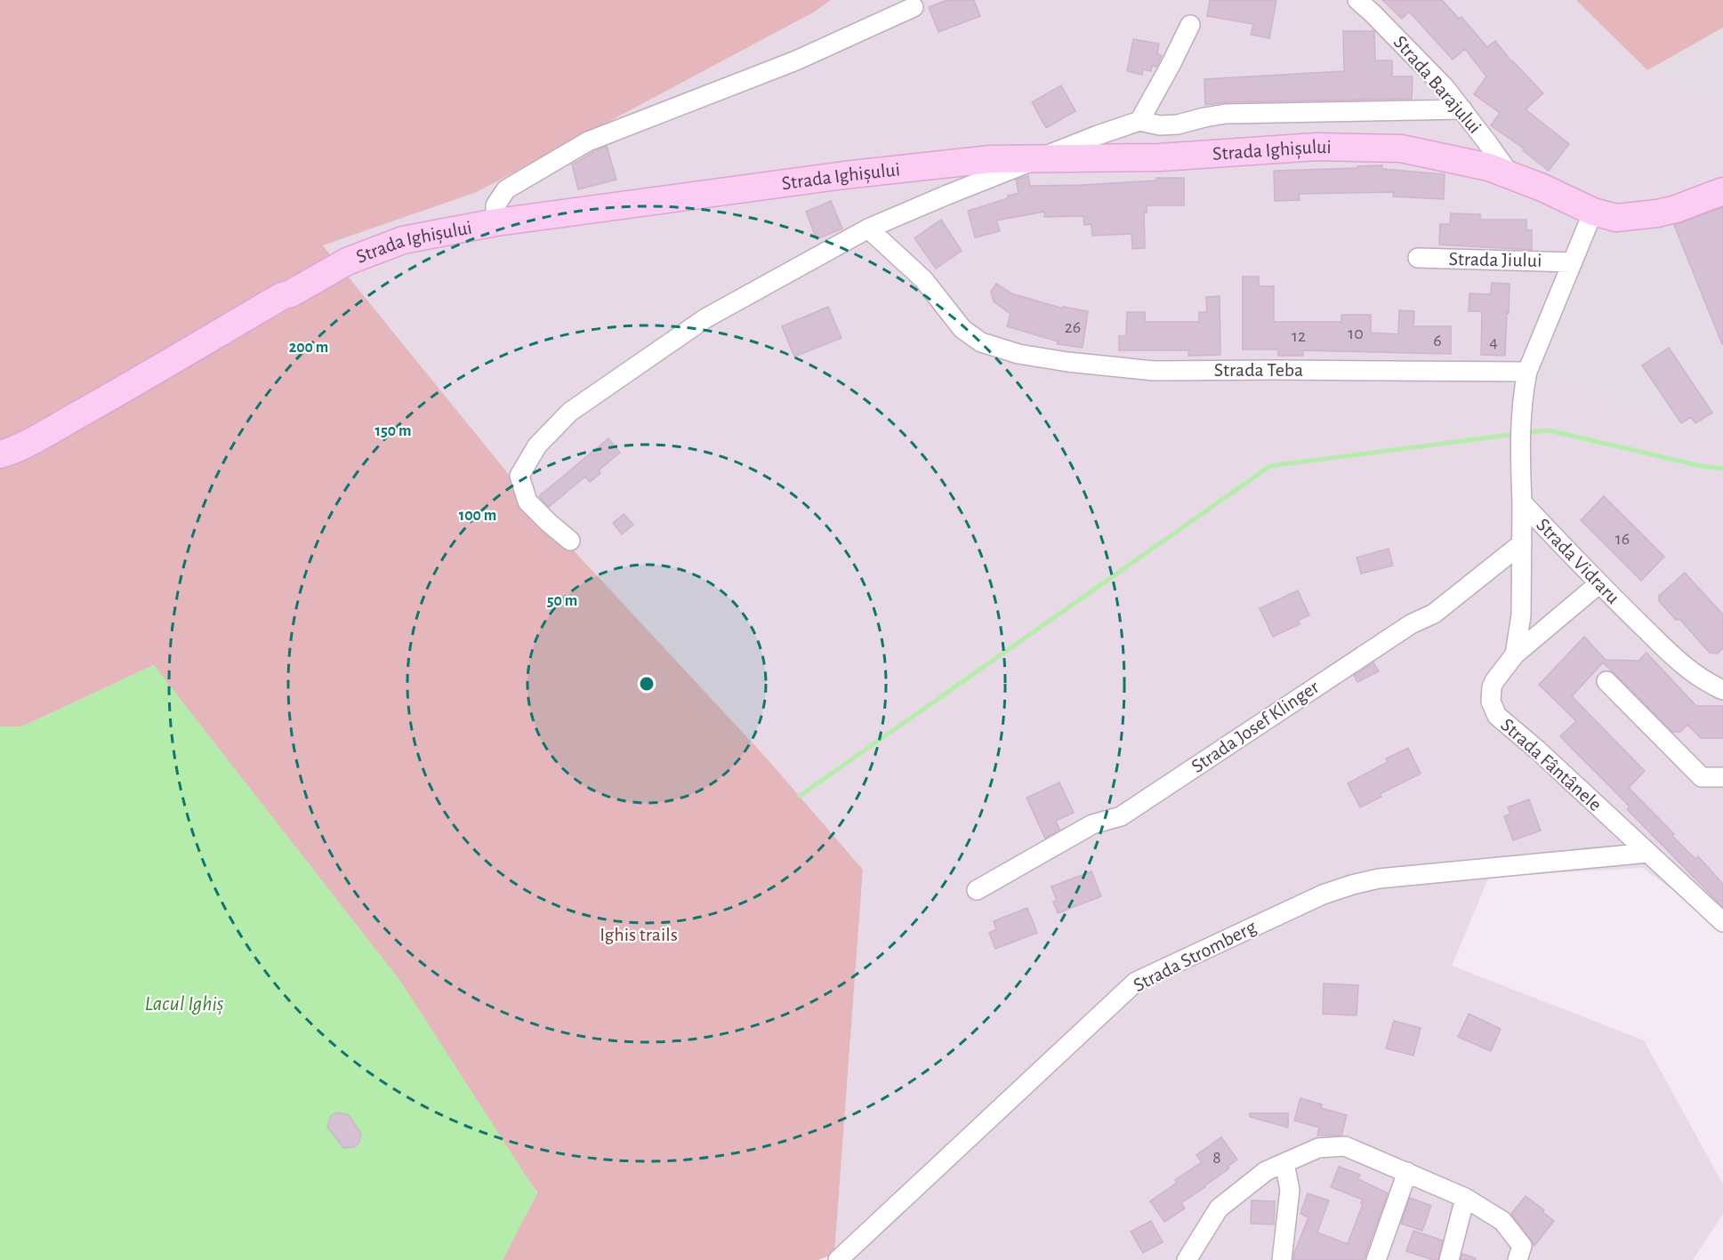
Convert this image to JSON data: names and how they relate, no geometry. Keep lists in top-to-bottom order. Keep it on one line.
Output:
{"streets":{"street":["Strada Barajului","Strada Ighișului","Strada Jiului","Strada Teba","Strada Vidraru","Strada Josef Klinger","Strada Fântânele","Strada Stromberg"]},"crossings":[["Strada Barajului","Strada Ighișului"],["Strada Teba","Strada Vidraru"],["Strada Vidraru","Strada Fântânele"],["Strada Josef Klinger","Strada Fântânele"],["Strada Fântânele","Strada Stromberg"]],"water":["Lacul Ighiș"],"parks":["Ighis trails"],"house_numbers":["26","10","12","6","4","16","8"],"rings":["200 m","150 m","100 m","50 m"]}
